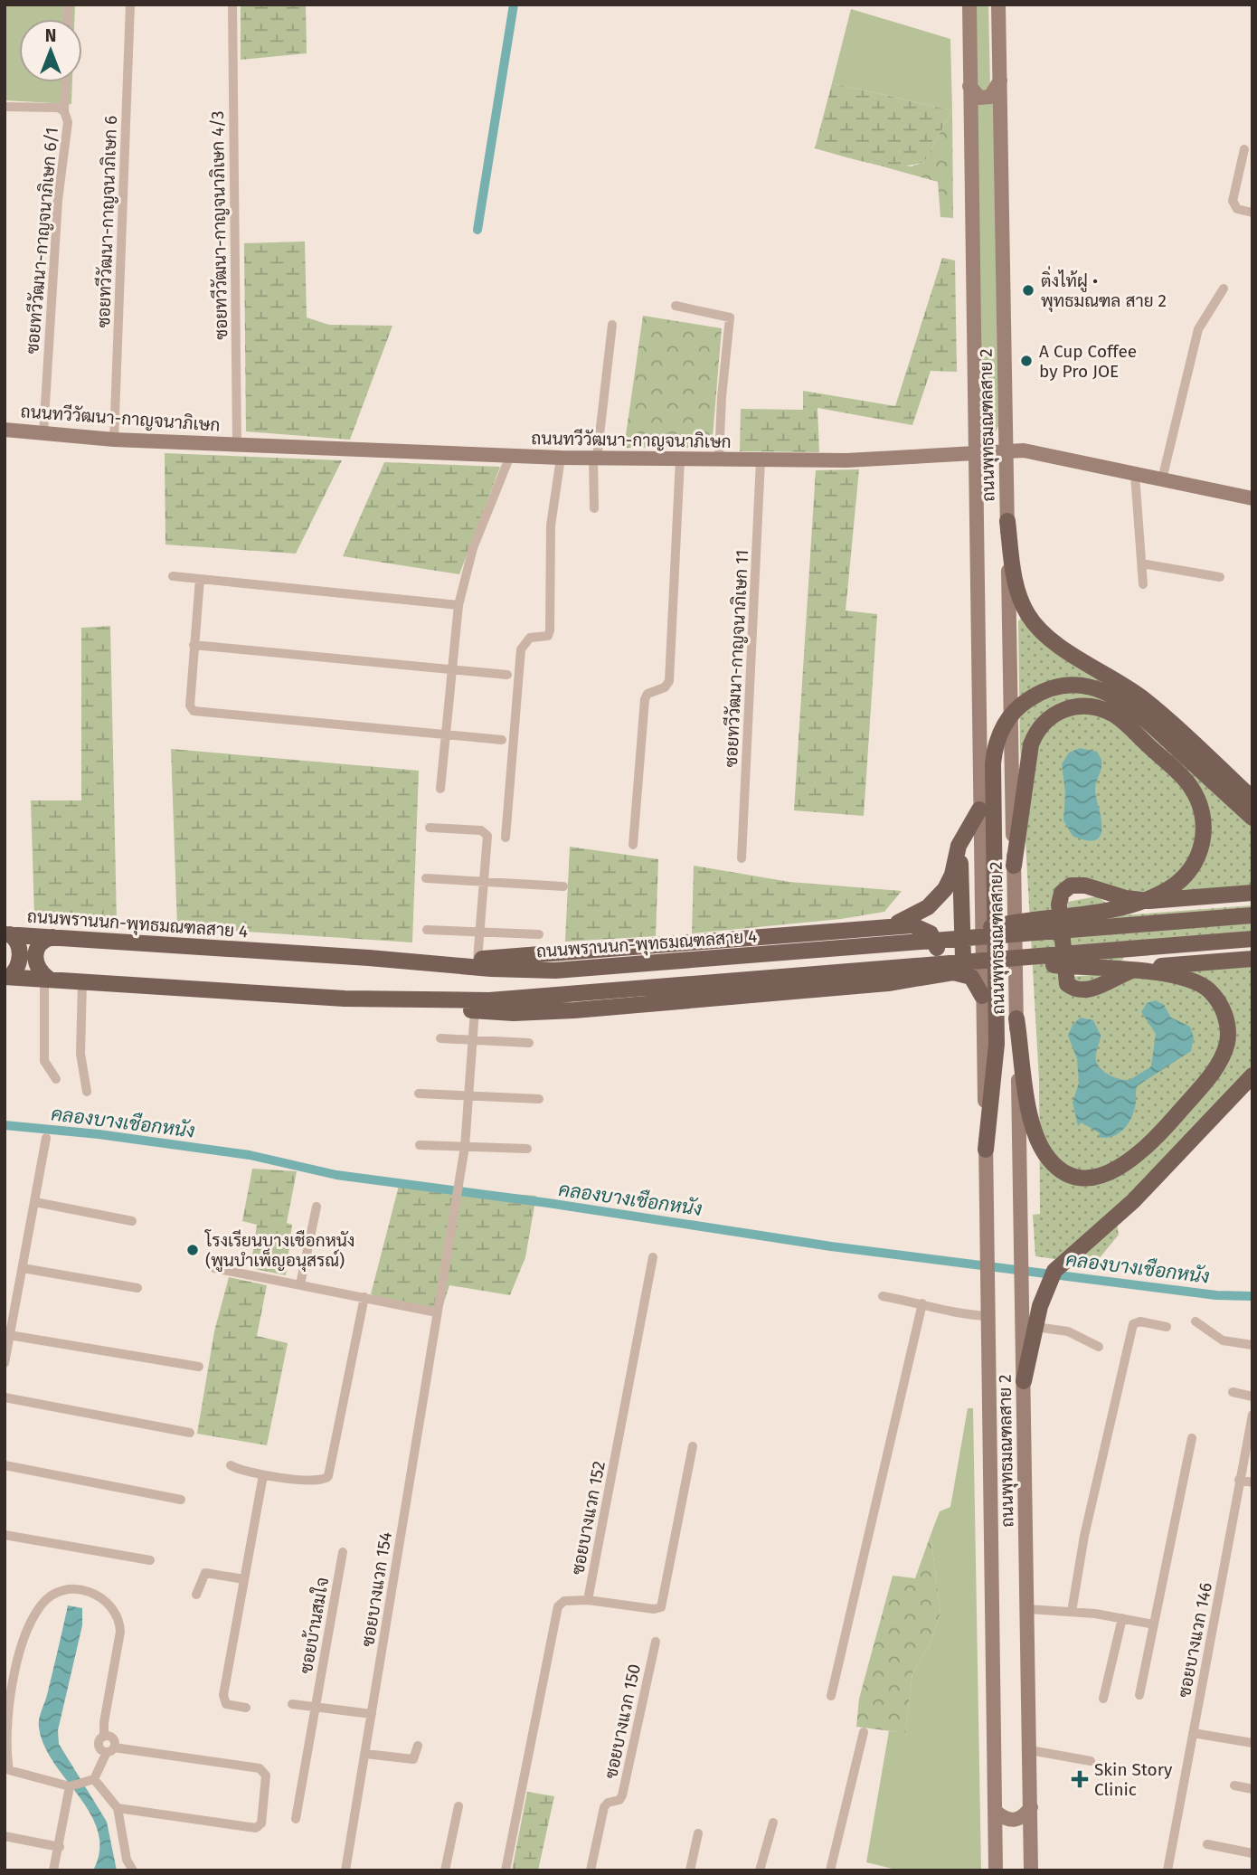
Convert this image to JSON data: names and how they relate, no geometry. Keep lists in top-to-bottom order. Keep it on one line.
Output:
{"streets":{"main road":["ถนนทวีวัฒนา-กาญจนาภิเษก","ถนนพุทธมณฑลสาย 2","ถนนพรานนก-พุทธมณฑลสาย 4"],"street":["ซอยทวีวัฒนา-กาญจนาภิเษก 6","ซอยทวีวัฒนา-กาญจนาภิเษก 4/3","ซอยทวีวัฒนา-กาญจนาภิเษก 6/1","ซอยทวีวัฒนา-กาญจนาภิเษก 11","ซอยบางแวก 152","ซอยบางแวก 154","ซอยบ้านสมใจ","ซอยบางแวก 146","ซอยบางแวก 150"]},"crossings":[["ซอยทวีวัฒนา-กาญจนาภิเษก 6","ถนนทวีวัฒนา-กาญจนาภิเษก"],["ซอยทวีวัฒนา-กาญจนาภิเษก 4/3","ถนนทวีวัฒนา-กาญจนาภิเษก"],["ซอยทวีวัฒนา-กาญจนาภิเษก 6/1","ถนนทวีวัฒนา-กาญจนาภิเษก"],["ถนนทวีวัฒนา-กาญจนาภิเษก","ถนนพุทธมณฑลสาย 2"],["ถนนทวีวัฒนา-กาญจนาภิเษก","ซอยทวีวัฒนา-กาญจนาภิเษก 11"]],"water":["คลองบางเชือกหนัง"],"places":{"other":["ติ่งไท้ฝู • พุทธมณฑล สาย 2","A Cup Coffee by Pro JOE","โรงเรียนบางเชือกหนัง (พูนบำเพ็ญอนุสรณ์)"],"health":["Skin Story Clinic"]},"north":"top"}
